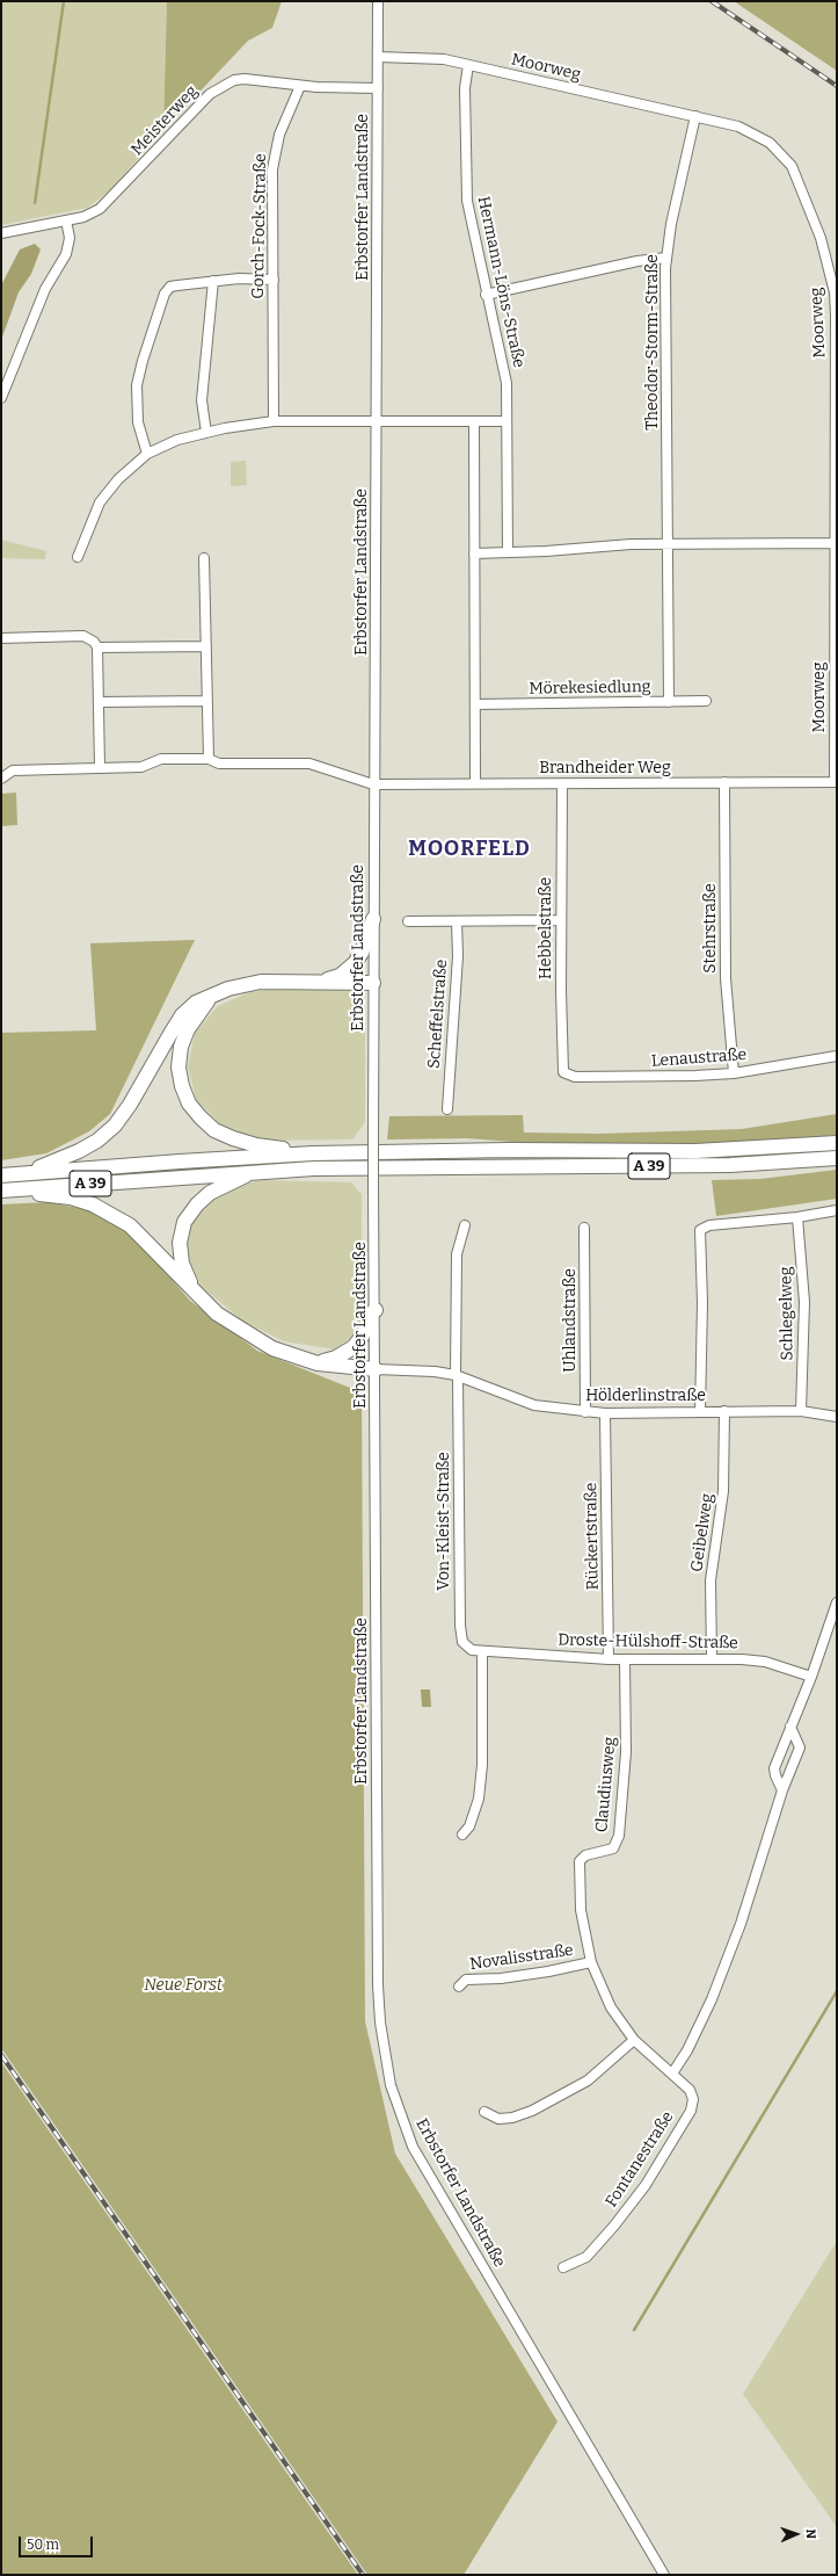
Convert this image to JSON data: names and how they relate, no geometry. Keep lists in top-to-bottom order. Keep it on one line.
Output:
{"streets":{"highway":["A 39"],"street":["Moorweg","Meisterweg","Erbstorfer Landstraße","Gorch-Fock-Straße","Hermann-Löns-Straße","Theodor-Storm-Straße","Mörekesiedlung","Brandheider Weg","Hebbelstraße","Stehrstraße","Scheffelstraße","Lenaustraße","Schlegelweg","Uhlandstraße","Hölderlinstraße","Von-Kleist-Straße","Geibelweg","Rückertstraße","Droste-Hülshoff-Straße","Claudiusweg","Novalisstraße","Fontanestraße"]},"crossings":[["Moorweg","Erbstorfer Landstraße"],["Moorweg","Hermann-Löns-Straße"],["Moorweg","Theodor-Storm-Straße"],["Moorweg","Brandheider Weg"],["Meisterweg","Gorch-Fock-Straße"],["Erbstorfer Landstraße","Brandheider Weg"],["Erbstorfer Landstraße","Hölderlinstraße"],["Theodor-Storm-Straße","Mörekesiedlung"],["Brandheider Weg","Hebbelstraße"],["Brandheider Weg","Stehrstraße"],["Hebbelstraße","Lenaustraße"],["Stehrstraße","Lenaustraße"],["Schlegelweg","Hölderlinstraße"],["Uhlandstraße","Hölderlinstraße"],["Hölderlinstraße","Von-Kleist-Straße"],["Hölderlinstraße","Geibelweg"],["Hölderlinstraße","Rückertstraße"],["Von-Kleist-Straße","Droste-Hülshoff-Straße"],["Geibelweg","Droste-Hülshoff-Straße"],["Rückertstraße","Droste-Hülshoff-Straße"],["Droste-Hülshoff-Straße","Claudiusweg"],["Claudiusweg","Novalisstraße"],["Claudiusweg","Fontanestraße"]],"districts":["MOORFELD"],"parks":["Neue Forst"],"scale_bar":"50 m","north":"right"}
